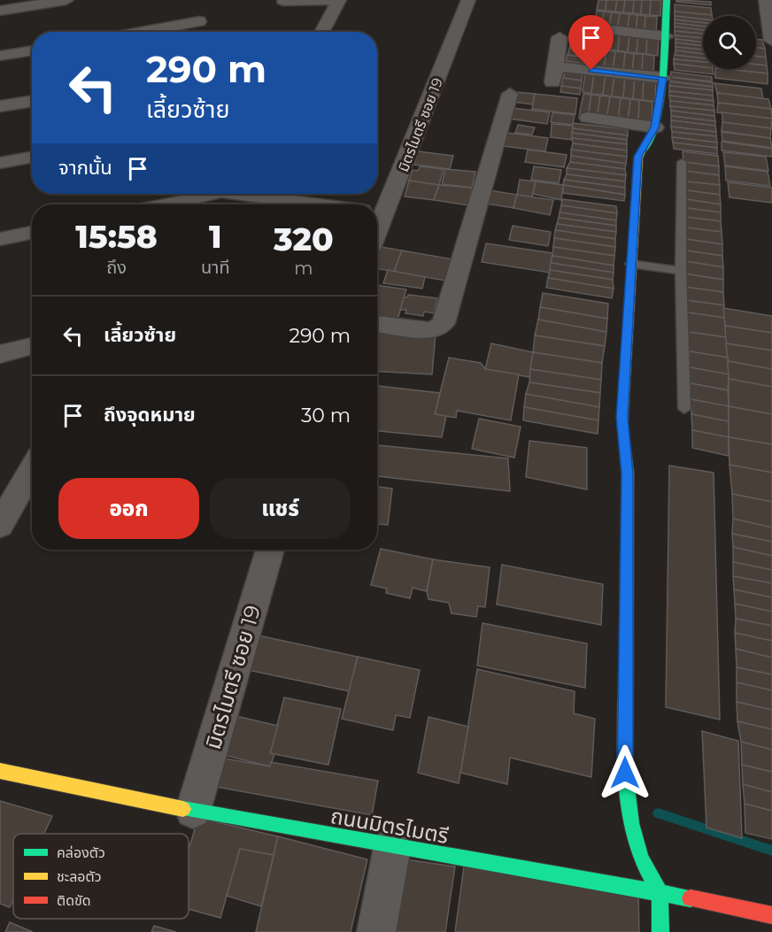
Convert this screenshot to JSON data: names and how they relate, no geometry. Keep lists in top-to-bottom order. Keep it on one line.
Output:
{"streets":{"street":["มิตรไมตรี ซอย 19","ถนนมิตรไมตรี"]},"crossings":[["มิตรไมตรี ซอย 19","ถนนมิตรไมตรี"]],"legend":["คล่องตัว","ชะลอตัว","ติดขัด"],"page":{"turn":["290 m","เลี้ยวซ้าย"],"then":"จากนั้น","eta":["15:58","ถึง","1","นาที","320","m"],"list":[{"name":"เลี้ยวซ้าย","value":"290 m"},{"name":"ถึงจุดหมาย","value":"30 m"}],"buttons":["ออก","แชร์"]}}
